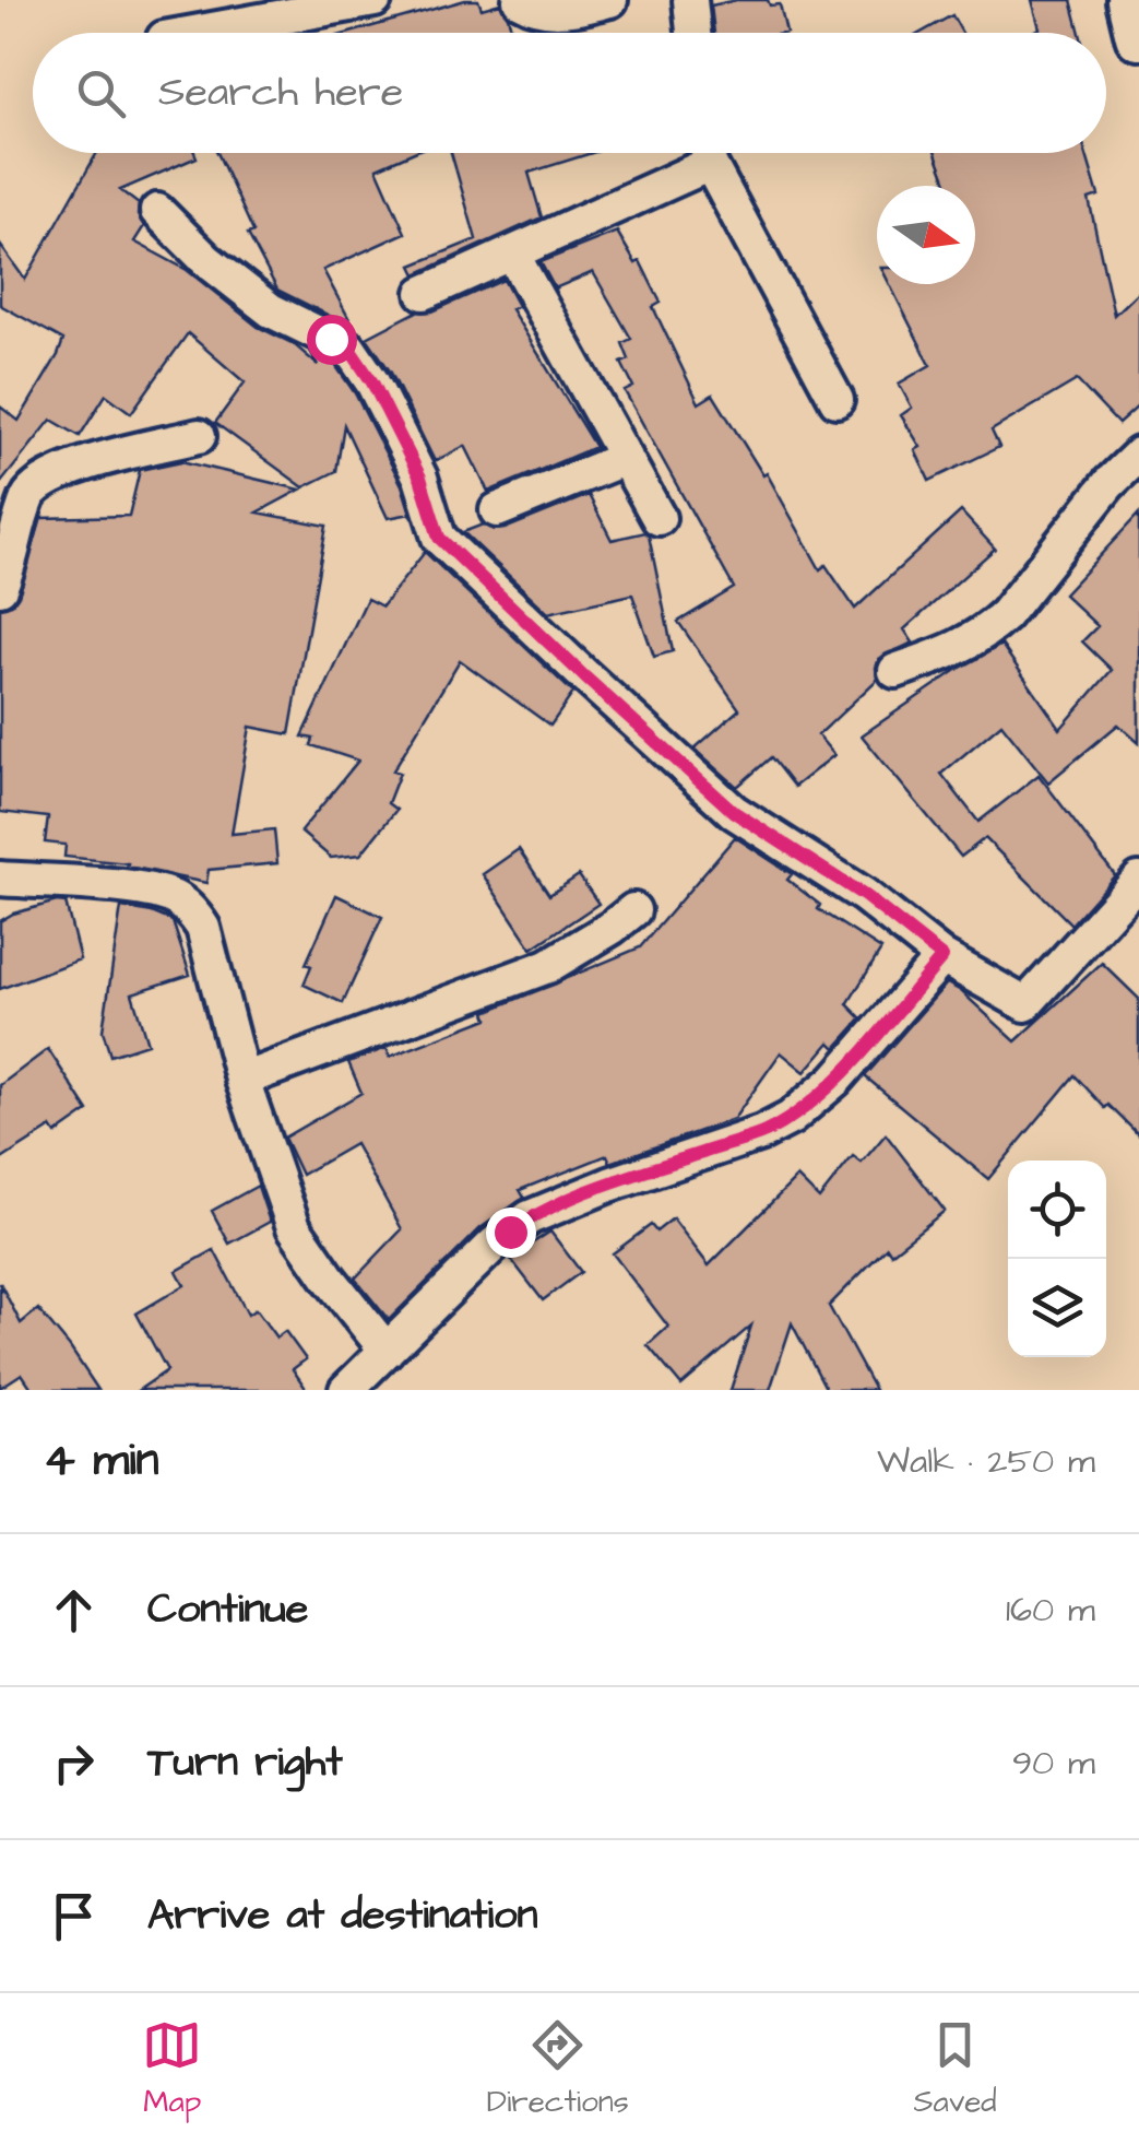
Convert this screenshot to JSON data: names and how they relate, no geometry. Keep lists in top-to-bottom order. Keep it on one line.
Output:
{"north":"right","page":{"search":"Search here","heading":["4 min","Walk · 250 m"],"list":[["Continue","160 m"],["Turn right","90 m"],"Arrive at destination"],"nav":["Map","Directions","Saved"]}}
